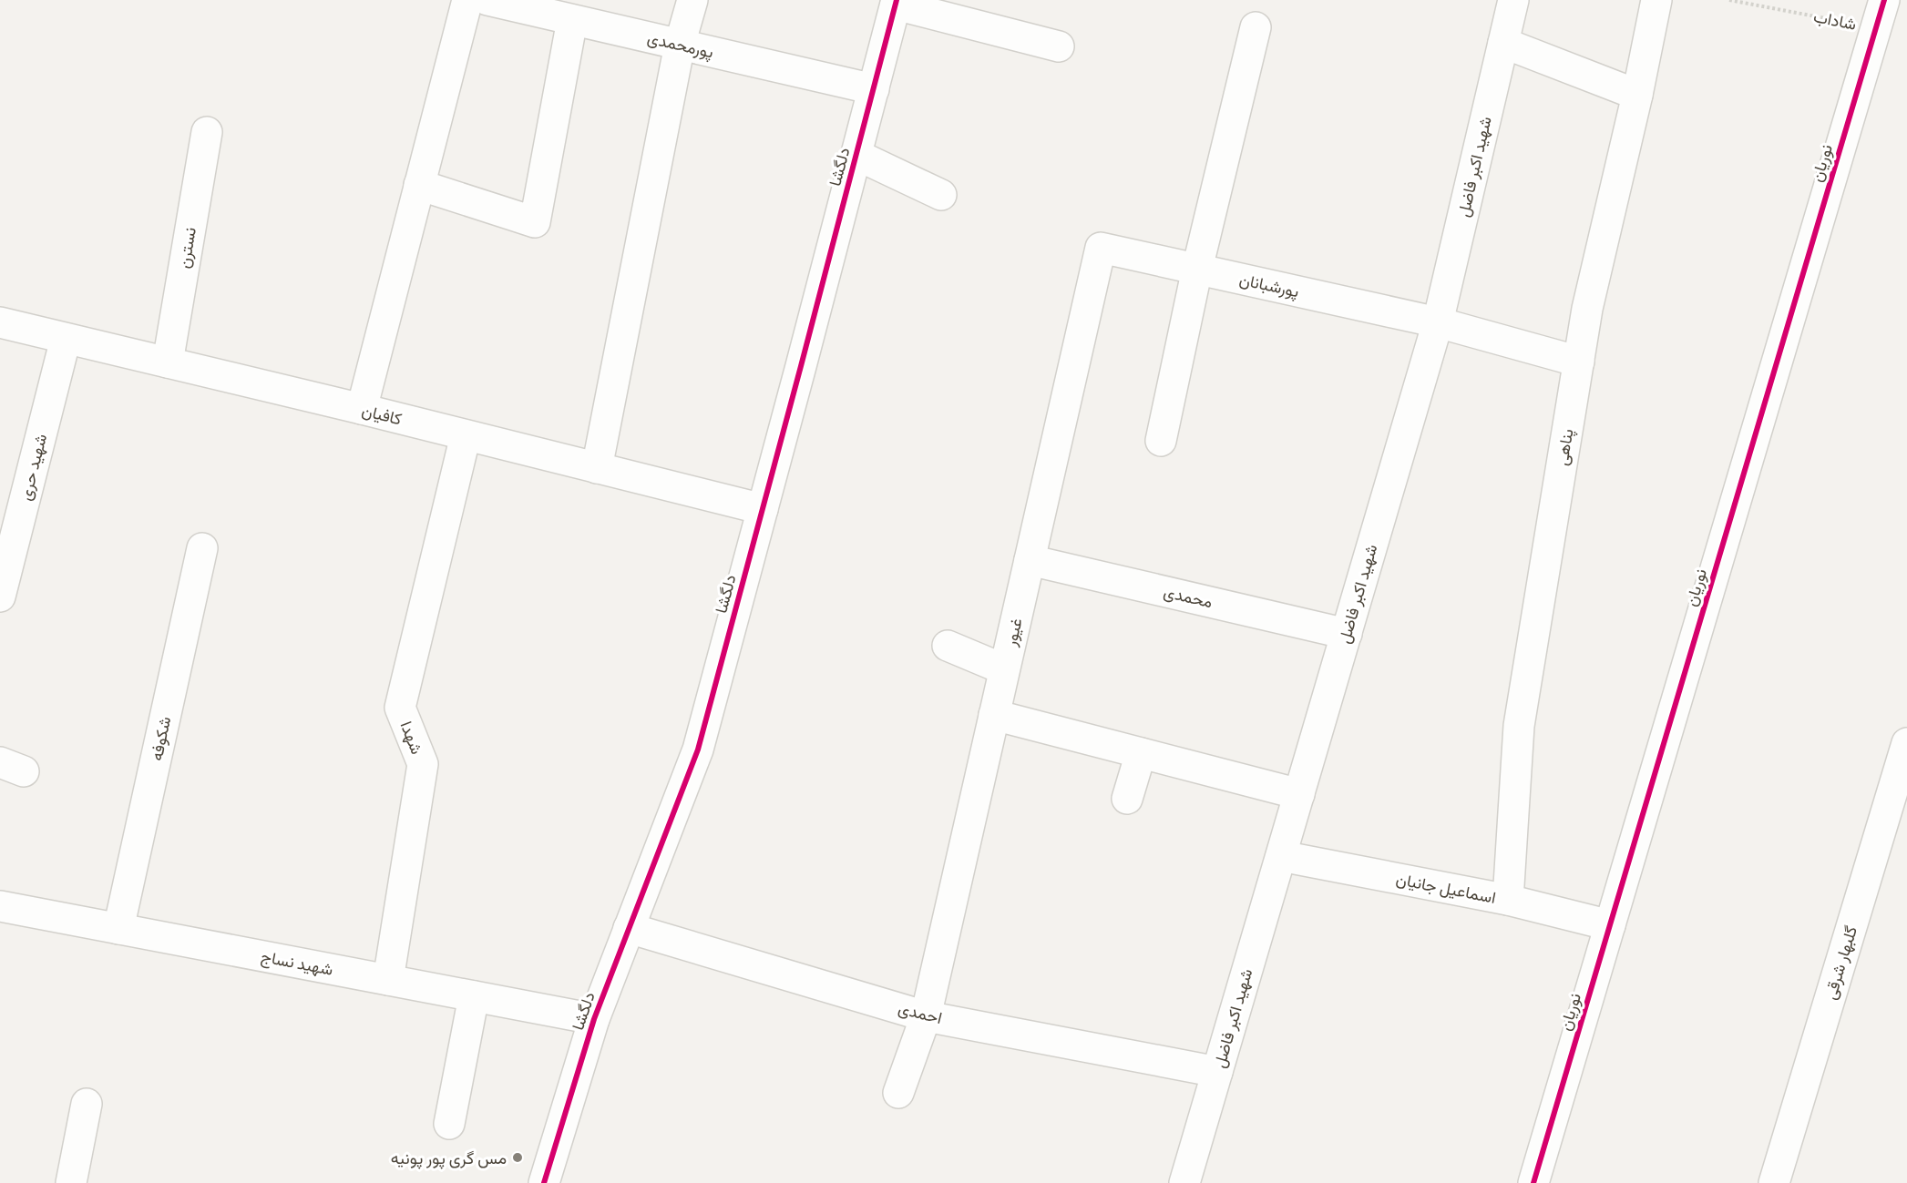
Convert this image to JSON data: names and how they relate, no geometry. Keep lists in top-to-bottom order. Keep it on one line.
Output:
{"streets":{"street":["پورمحمدی","نوریان","دلگشا","شهید اکبر فاضل","نسترن","پورشبانان","کافیان","پناهی","شهید حری","محمدی","غیور","شهدا","شکوفه","اسماعیل جانیان","شهید نساج","گلبهار شرقی","احمدی"],"path":["شاداب"]},"crossings":[["شاداب","نوریان"],["پورمحمدی","دلگشا"],["نوریان","اسماعیل جانیان"],["دلگشا","کافیان"],["دلگشا","شهید نساج"],["دلگشا","احمدی"],["شهید اکبر فاضل","پورشبانان"],["شهید اکبر فاضل","محمدی"],["شهید اکبر فاضل","اسماعیل جانیان"],["شهید اکبر فاضل","احمدی"],["نسترن","کافیان"],["پورشبانان","پناهی"],["پورشبانان","غیور"],["کافیان","شهید حری"],["کافیان","شهدا"],["پناهی","اسماعیل جانیان"],["محمدی","غیور"],["غیور","احمدی"],["شهدا","شهید نساج"],["شکوفه","شهید نساج"]],"places":["مس گری پور پونیه"]}
